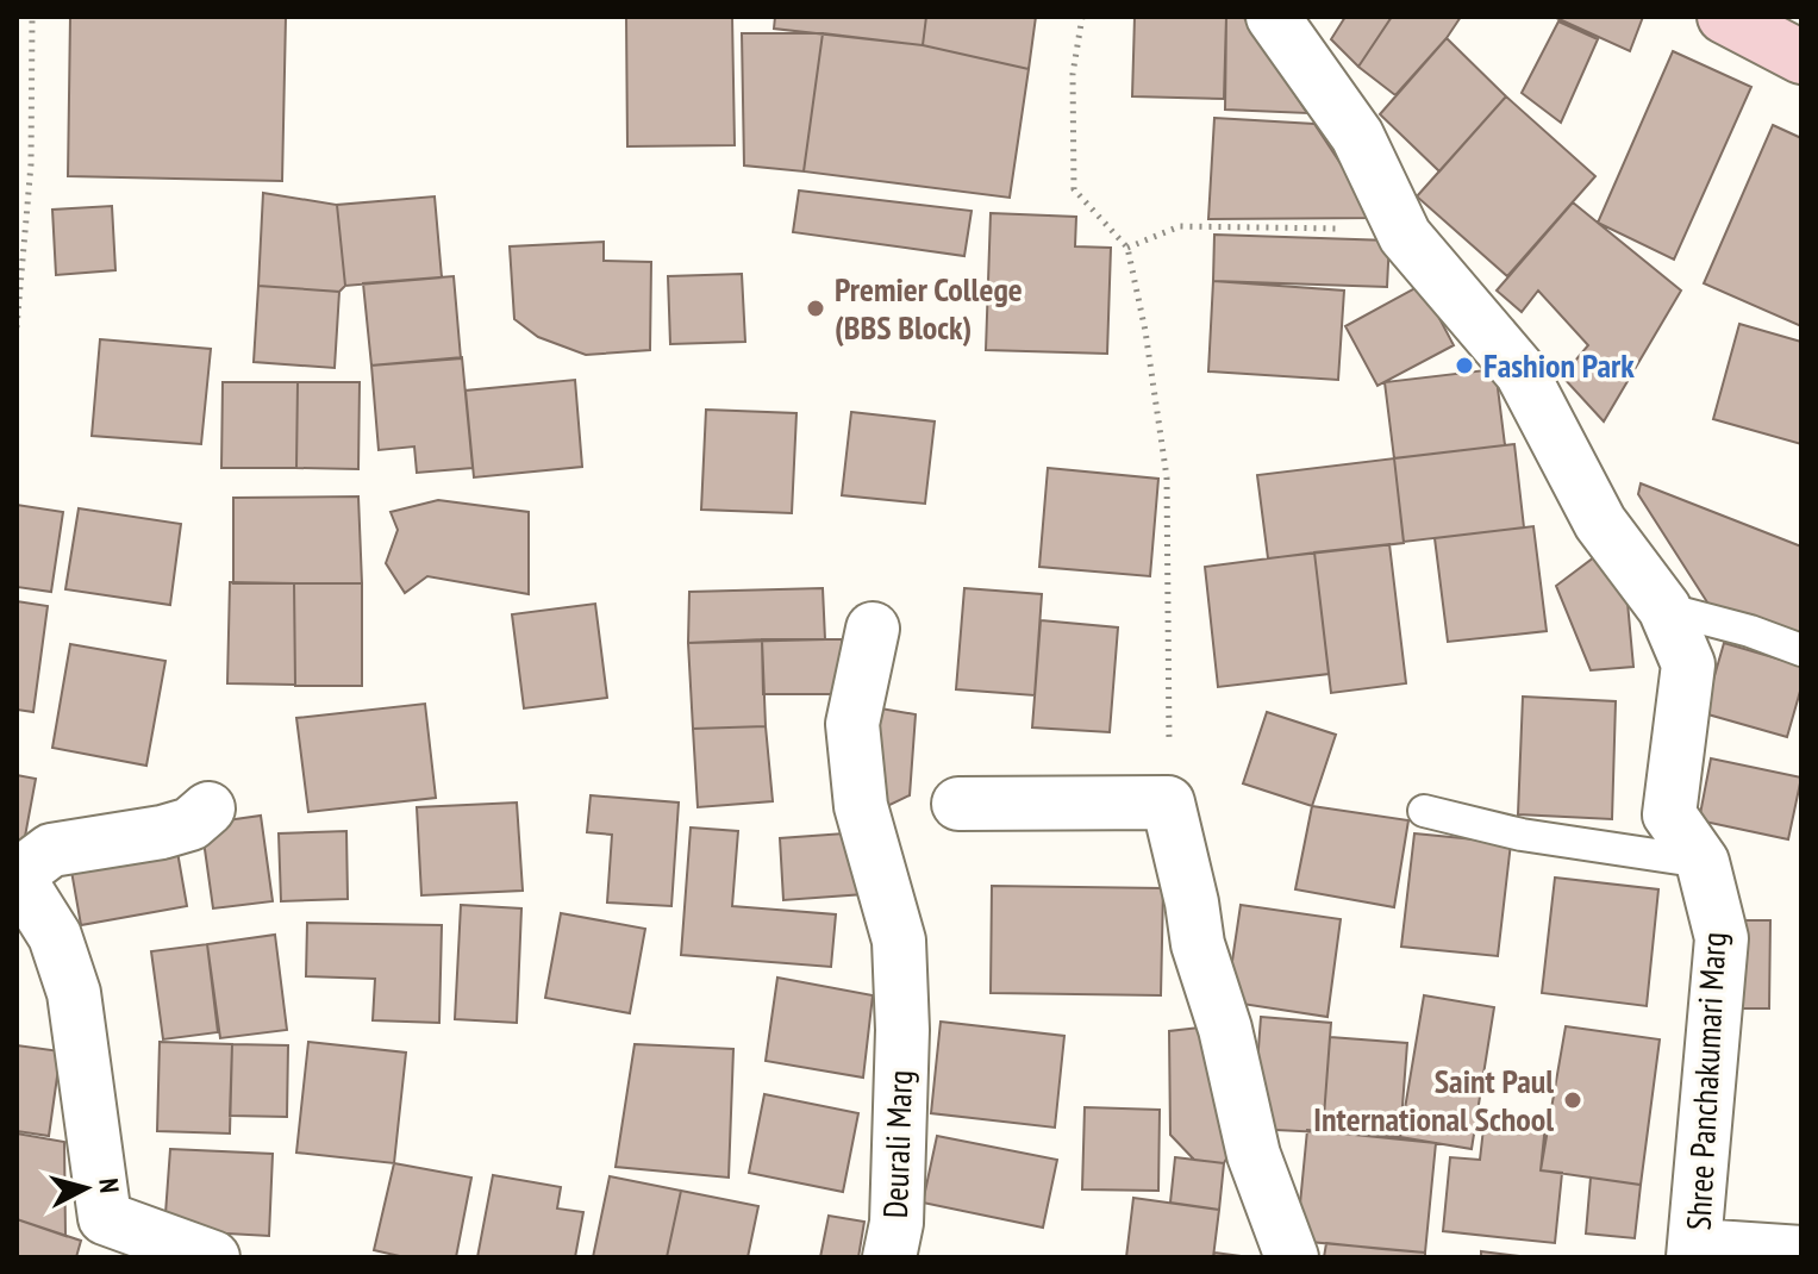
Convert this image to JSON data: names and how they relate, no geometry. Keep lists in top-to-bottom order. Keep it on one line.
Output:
{"streets":{"street":["Shree Panchakumari Marg","Deurali Marg"]},"places":["Premier College (BBS Block)","Fashion Park","Saint Paul International School"],"north":"right"}
